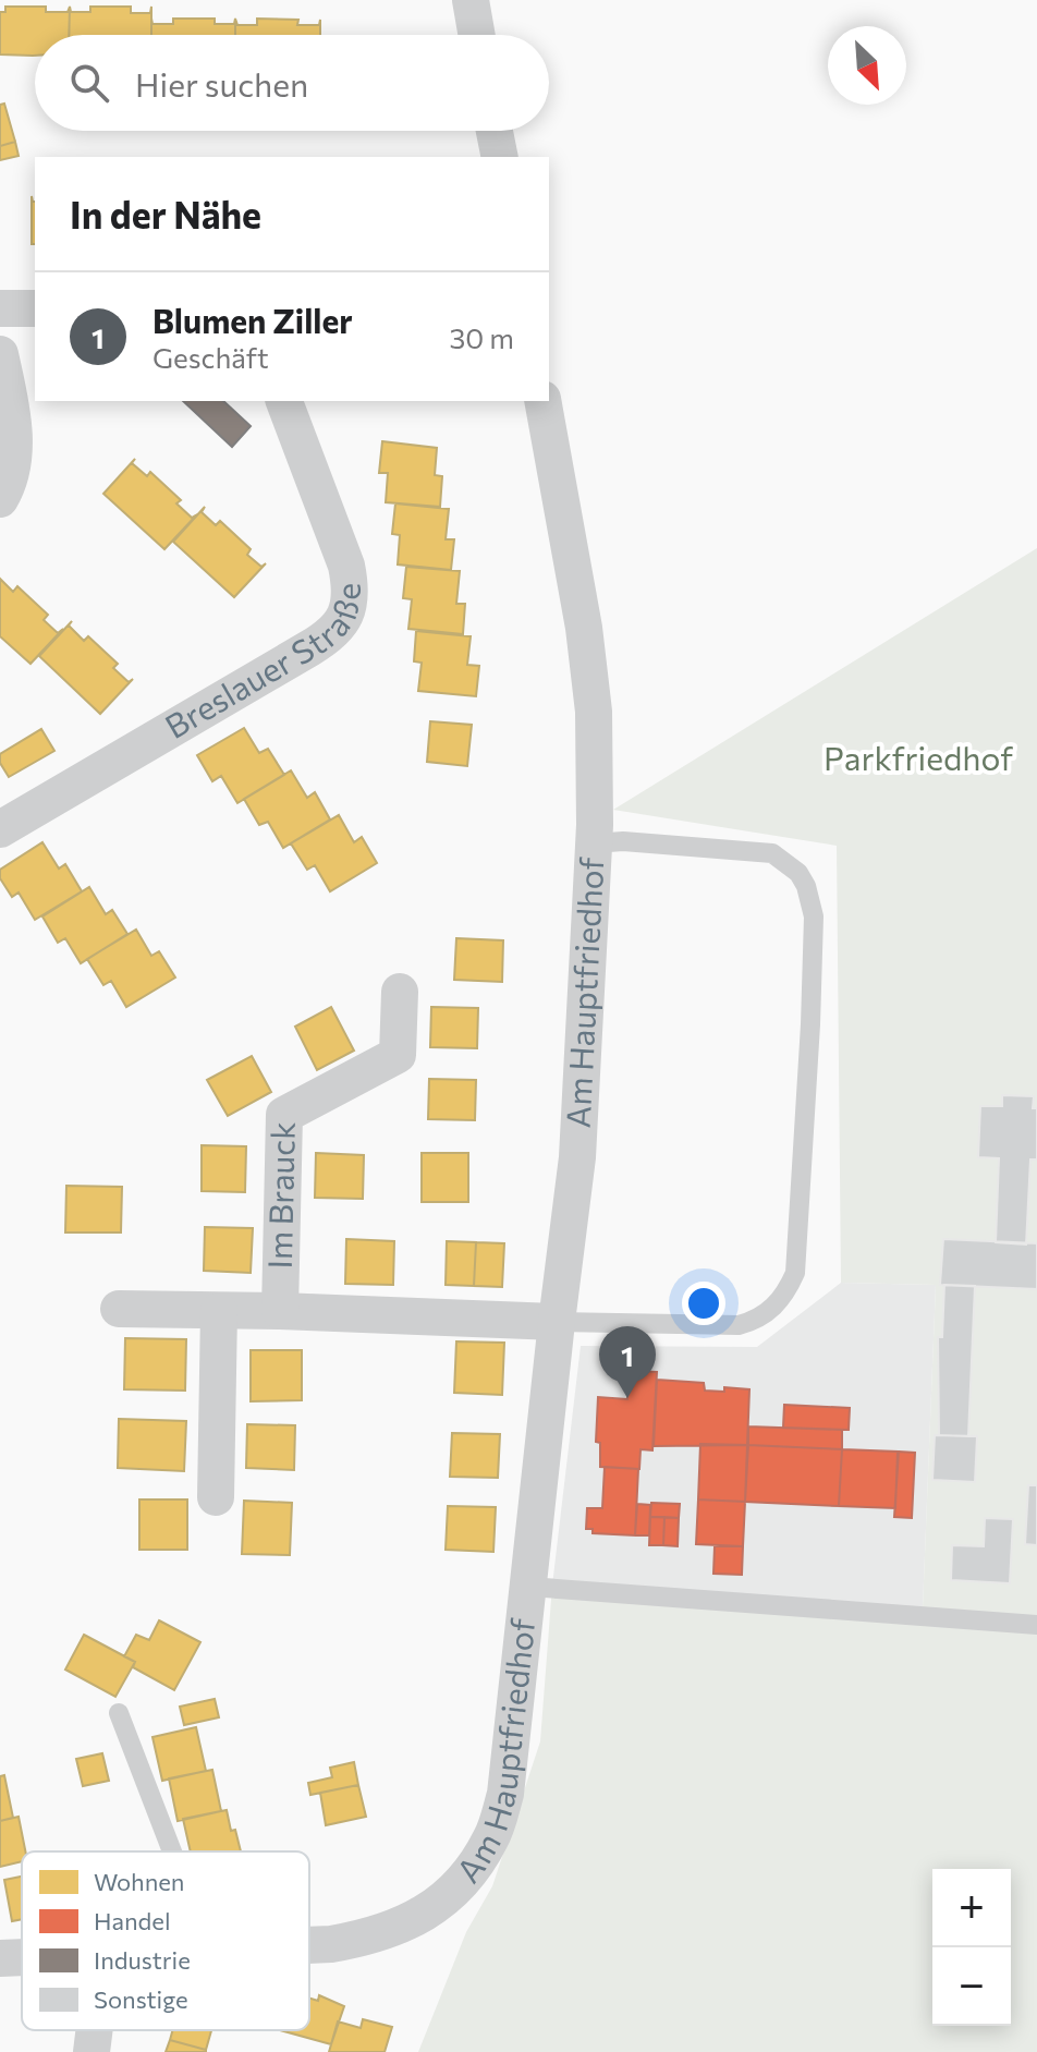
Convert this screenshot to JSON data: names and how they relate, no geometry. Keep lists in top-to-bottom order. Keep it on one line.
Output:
{"streets":{"street":["Breslauer Straße","Am Hauptfriedhof","Im Brauck"]},"crossings":[["Am Hauptfriedhof","Im Brauck"]],"parks":["Parkfriedhof"],"legend":["Wohnen","Handel","Industrie","Sonstige"],"north":"bottom right","page":{"search":"Hier suchen","heading":"In der Nähe","list":[{"mark":"1","name":"Blumen Ziller","note":"Geschäft","value":"30 m"}],"pins":"1","map_buttons":["+","−"]}}
